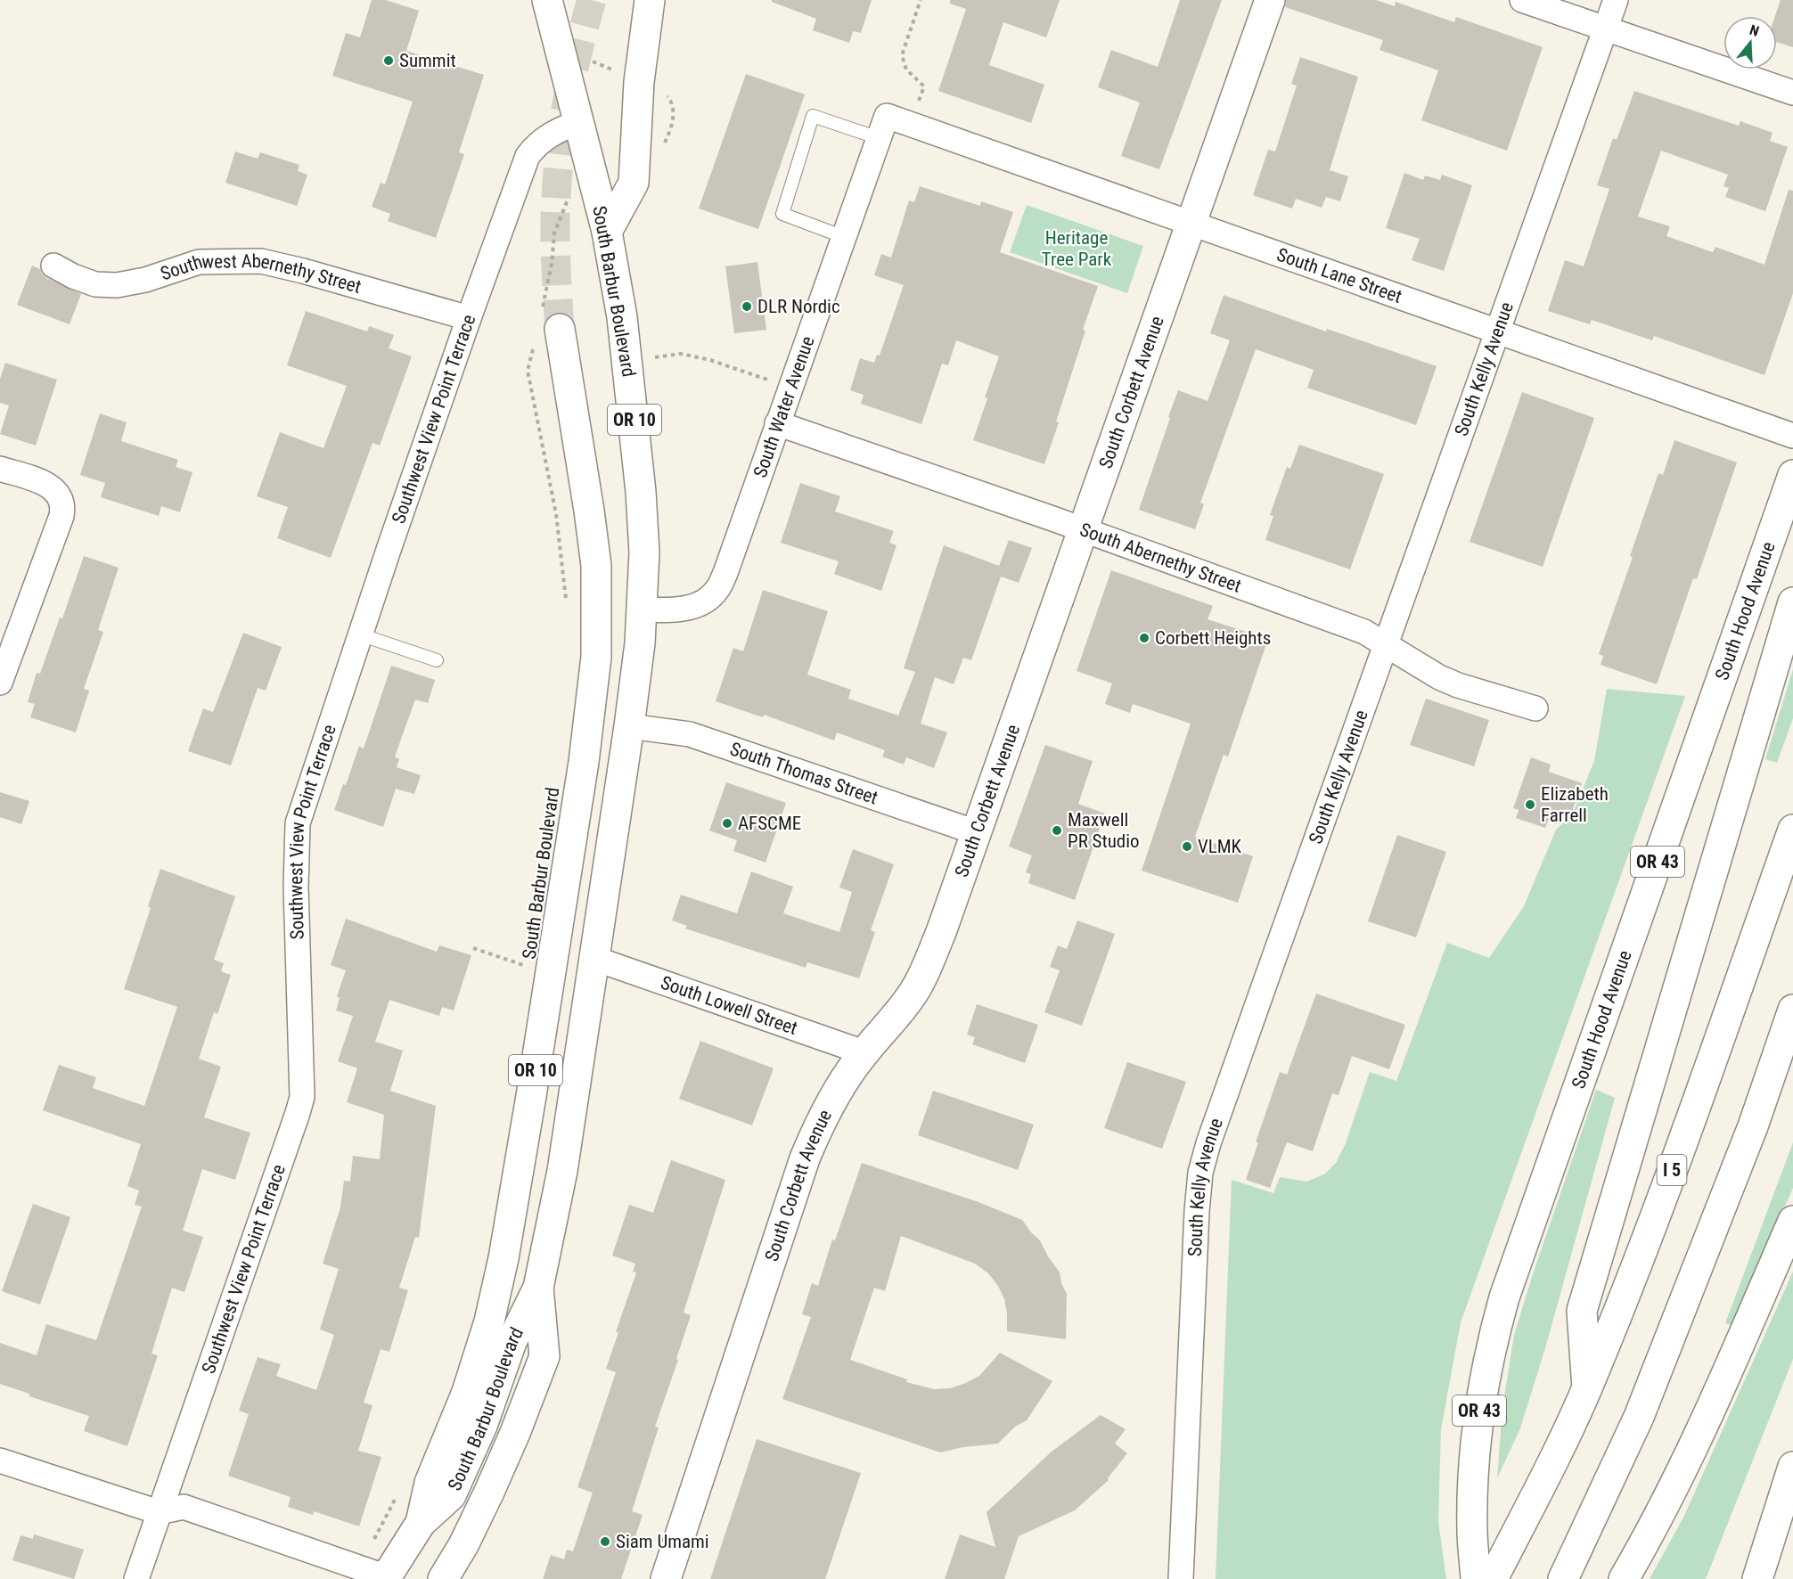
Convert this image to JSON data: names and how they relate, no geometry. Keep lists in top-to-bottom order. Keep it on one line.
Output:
{"streets":{"main road":["South Barbur Boulevard","South Corbett Avenue","OR 10","South Hood Avenue","OR 43","I 5"],"street":["South Lane Street","Southwest Abernethy Street","South Kelly Avenue","South Water Avenue","Southwest View Point Terrace","South Abernethy Street","South Thomas Street","South Lowell Street"]},"crossings":[["South Lane Street","South Kelly Avenue"],["South Lane Street","South Corbett Avenue"],["South Lane Street","South Water Avenue"],["Southwest Abernethy Street","Southwest View Point Terrace"],["South Barbur Boulevard","South Water Avenue"],["South Barbur Boulevard","Southwest View Point Terrace"],["South Barbur Boulevard","OR 10"],["South Barbur Boulevard","South Thomas Street"],["South Barbur Boulevard","South Lowell Street"],["South Kelly Avenue","South Abernethy Street"],["South Corbett Avenue","South Abernethy Street"],["South Corbett Avenue","South Thomas Street"],["South Corbett Avenue","South Lowell Street"],["South Water Avenue","South Abernethy Street"]],"parks":["Heritage Tree Park"],"places":["Summit","DLR Nordic","Corbett Heights","Elizabeth Farrell","AFSCME","Maxwell PR Studio","VLMK","Siam Umami"],"north":"top"}
